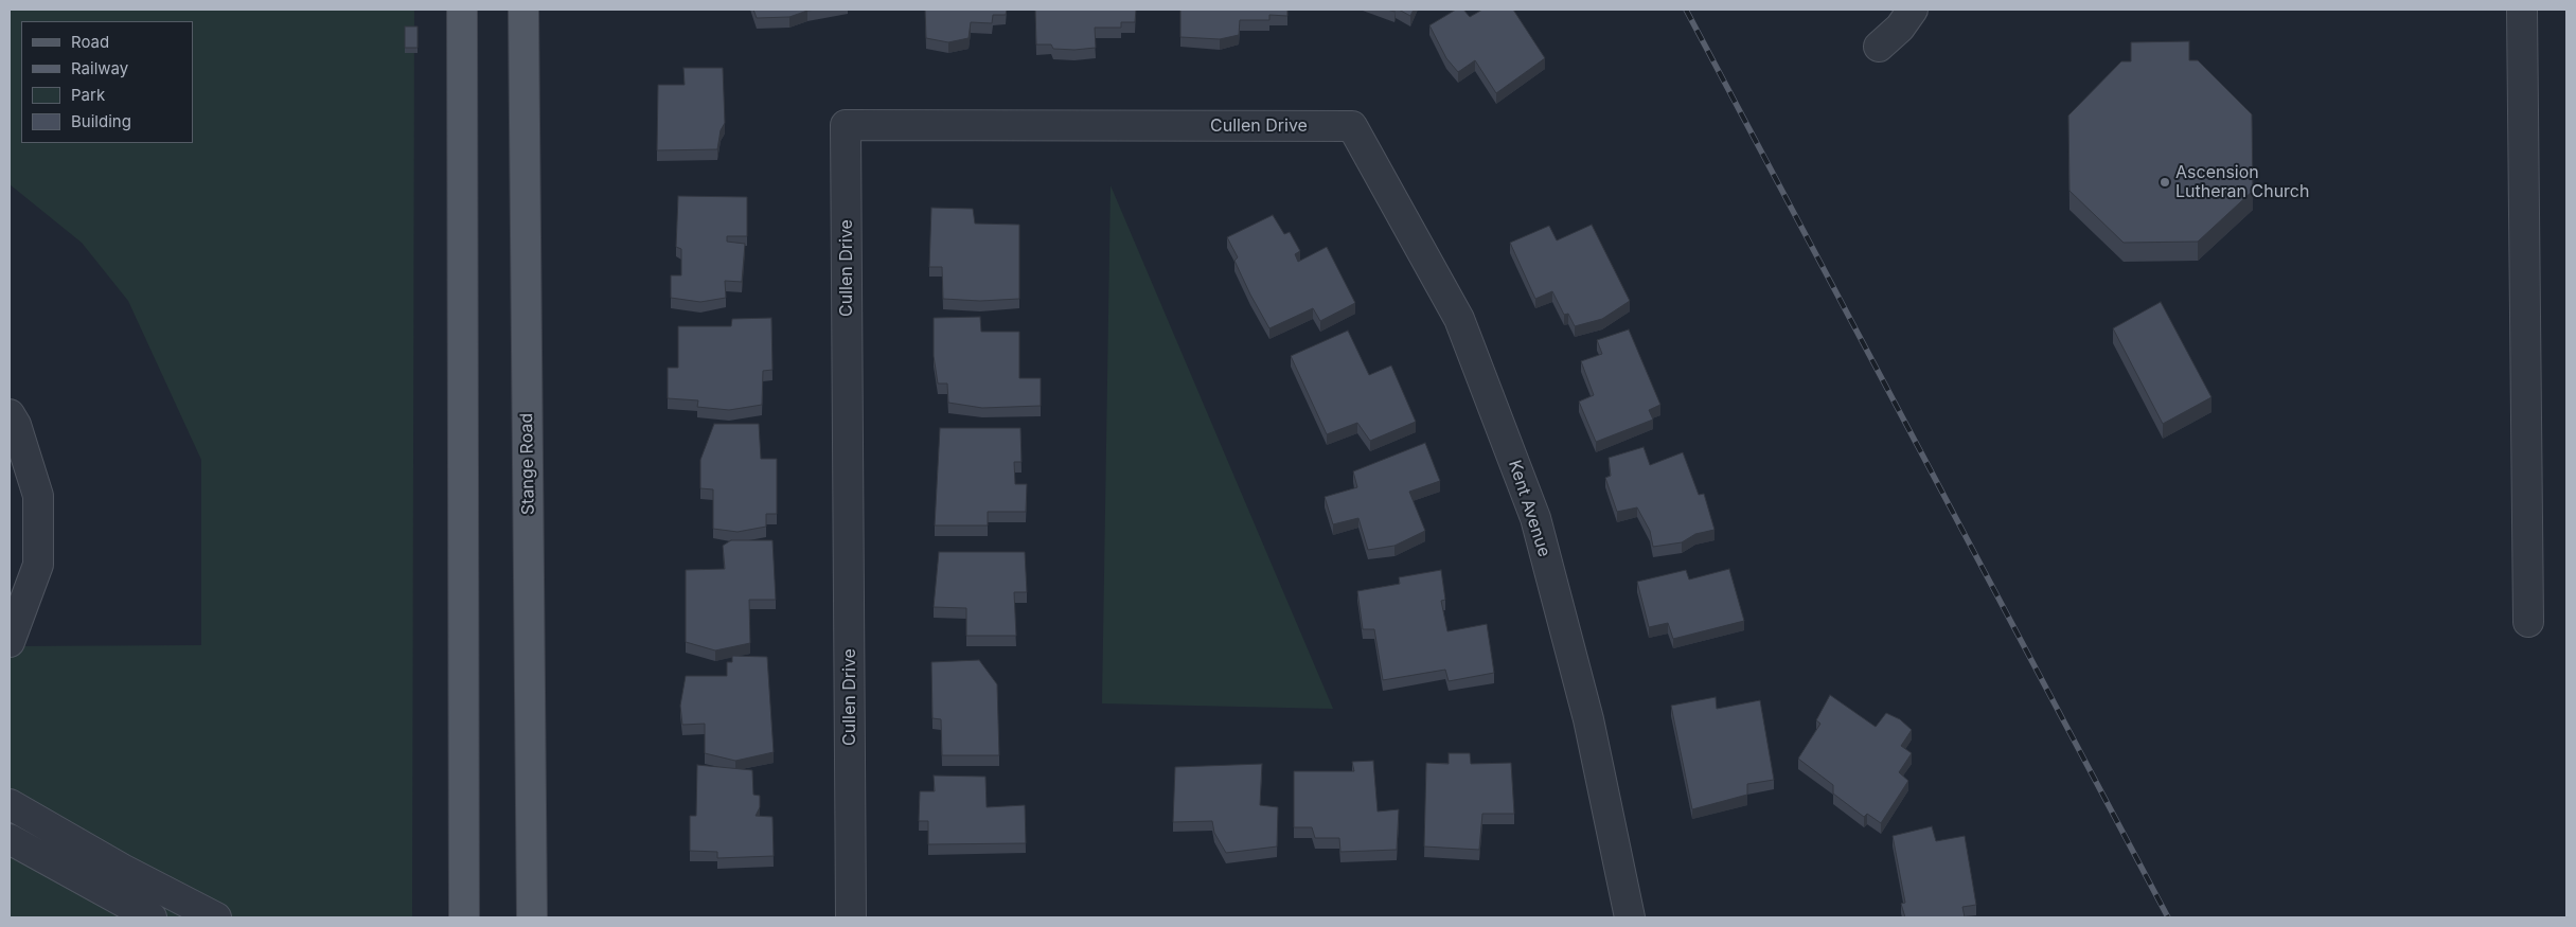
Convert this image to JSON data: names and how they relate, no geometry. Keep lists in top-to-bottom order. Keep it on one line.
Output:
{"streets":{"main road":["Stange Road"],"street":["Cullen Drive","Kent Avenue"]},"crossings":[["Cullen Drive","Kent Avenue"]],"places":["Ascension Lutheran Church"],"legend":["Road","Railway","Park","Building"]}
